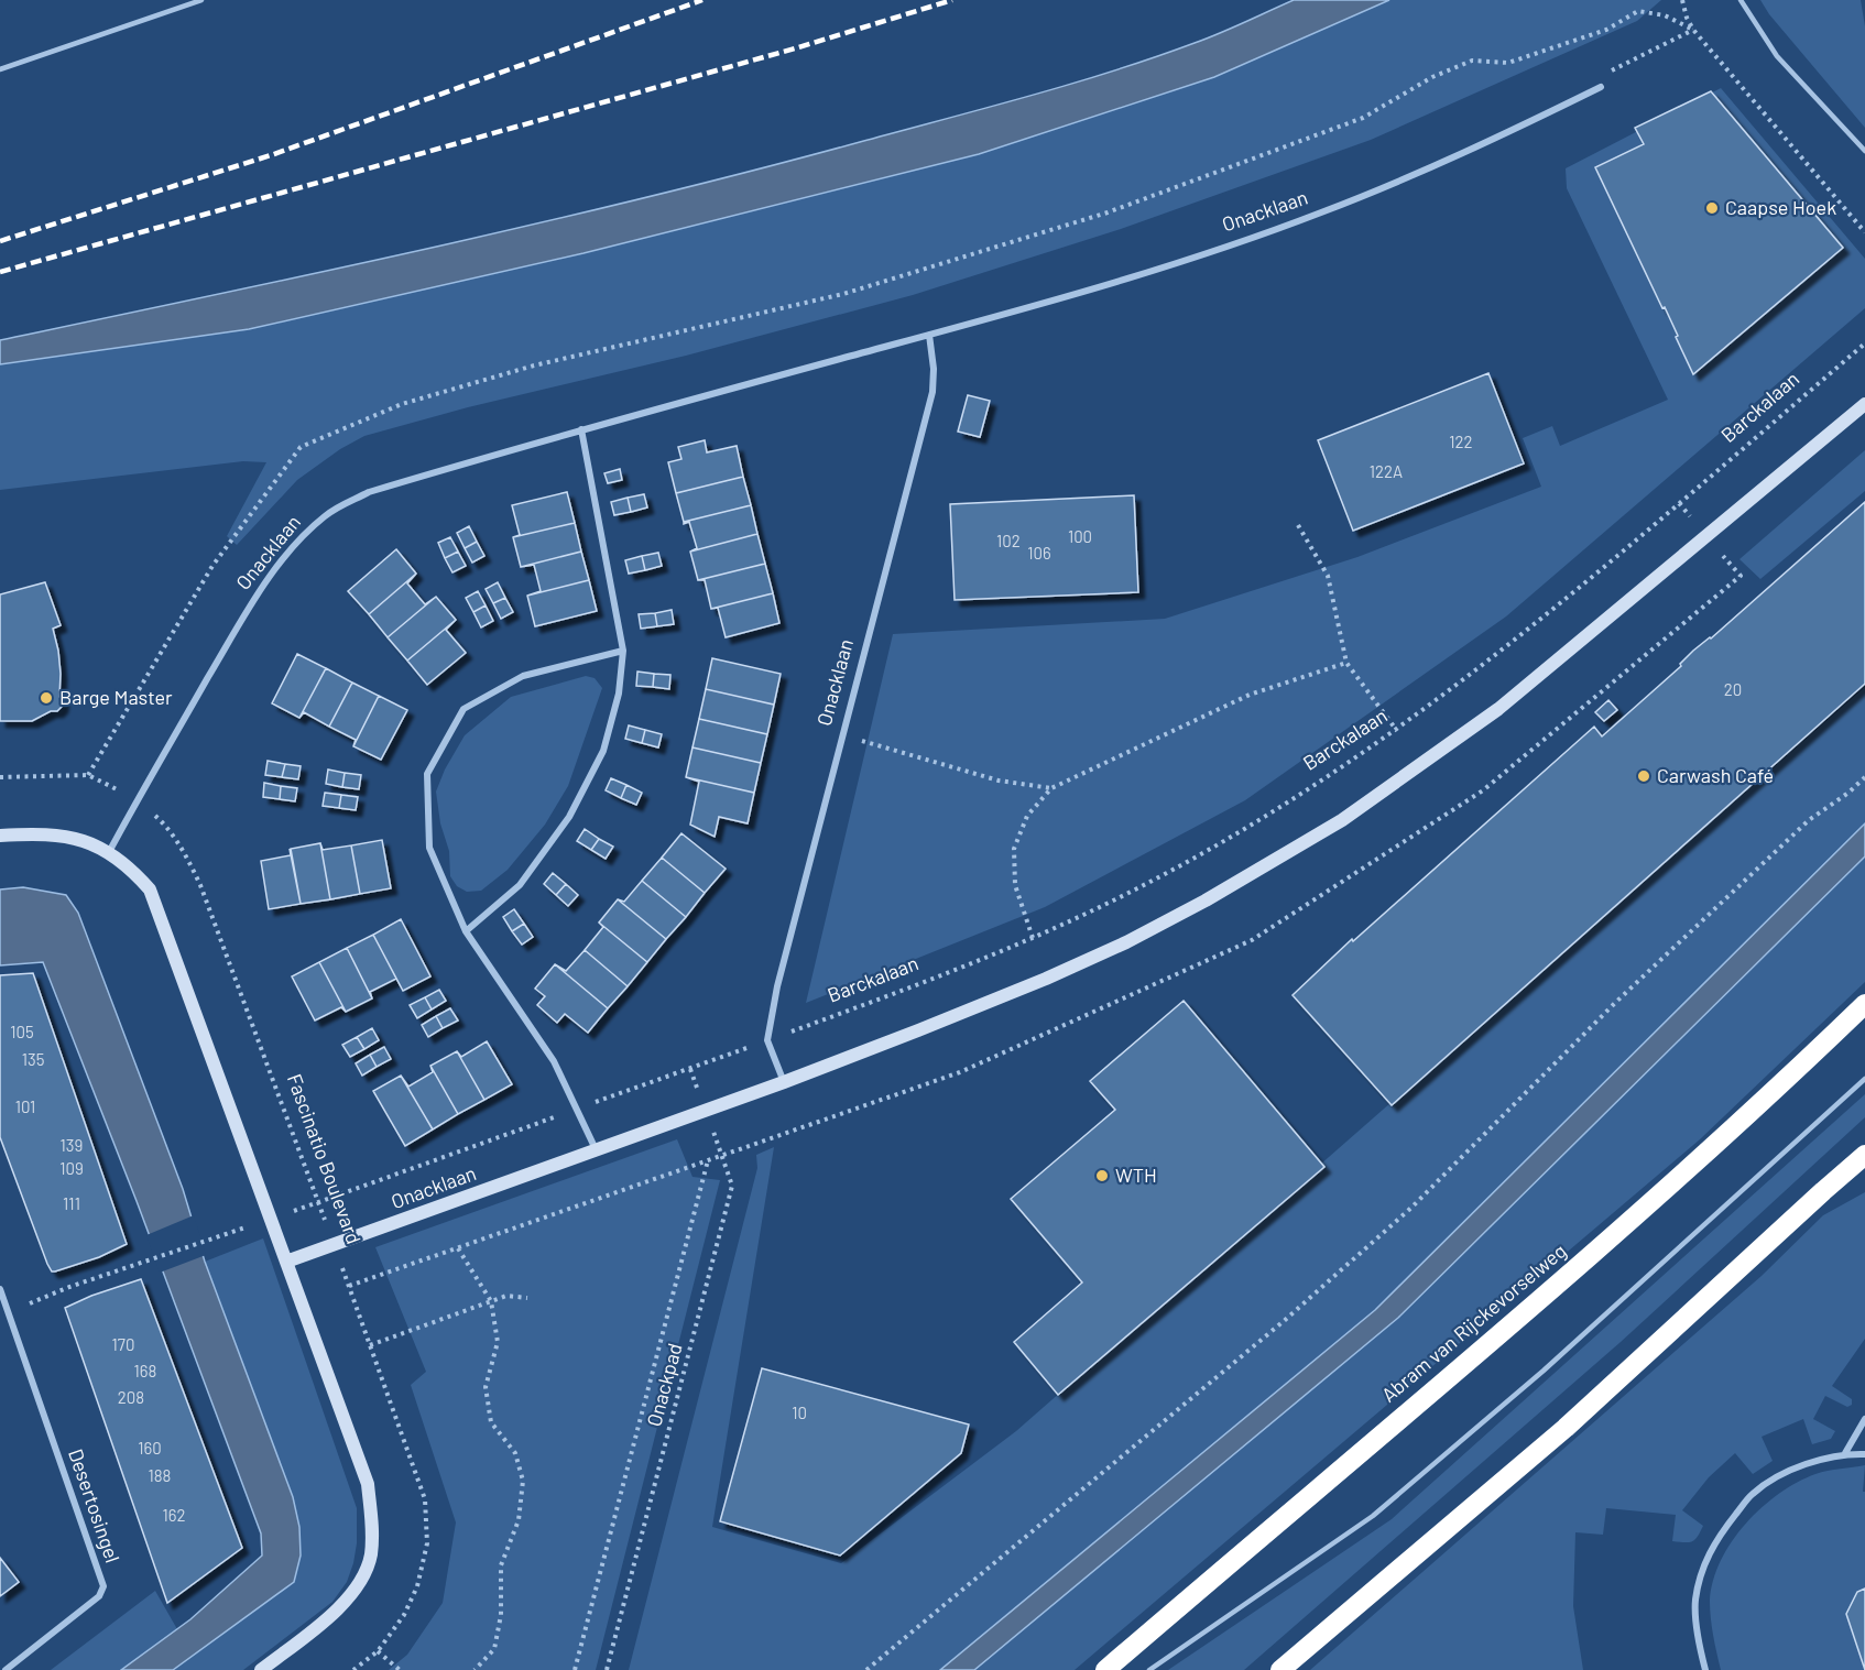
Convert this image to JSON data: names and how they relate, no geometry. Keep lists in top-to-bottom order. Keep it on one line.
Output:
{"streets":{"highway":["Abram van Rijckevorselweg"],"street":["Onacklaan","Desertosingel"],"path":["Barckalaan","Fascinatio Boulevard","Onackpad"]},"crossings":[["Onacklaan","Barckalaan"],["Onacklaan","Fascinatio Boulevard"],["Onacklaan","Onackpad"]],"places":["Caapse Hoek","Barge Master","Carwash Café","WTH"],"house_numbers":["122","122A","100","102","106","20","105","135","101","139","109","111","170","168","208","10","160","188","162"]}
